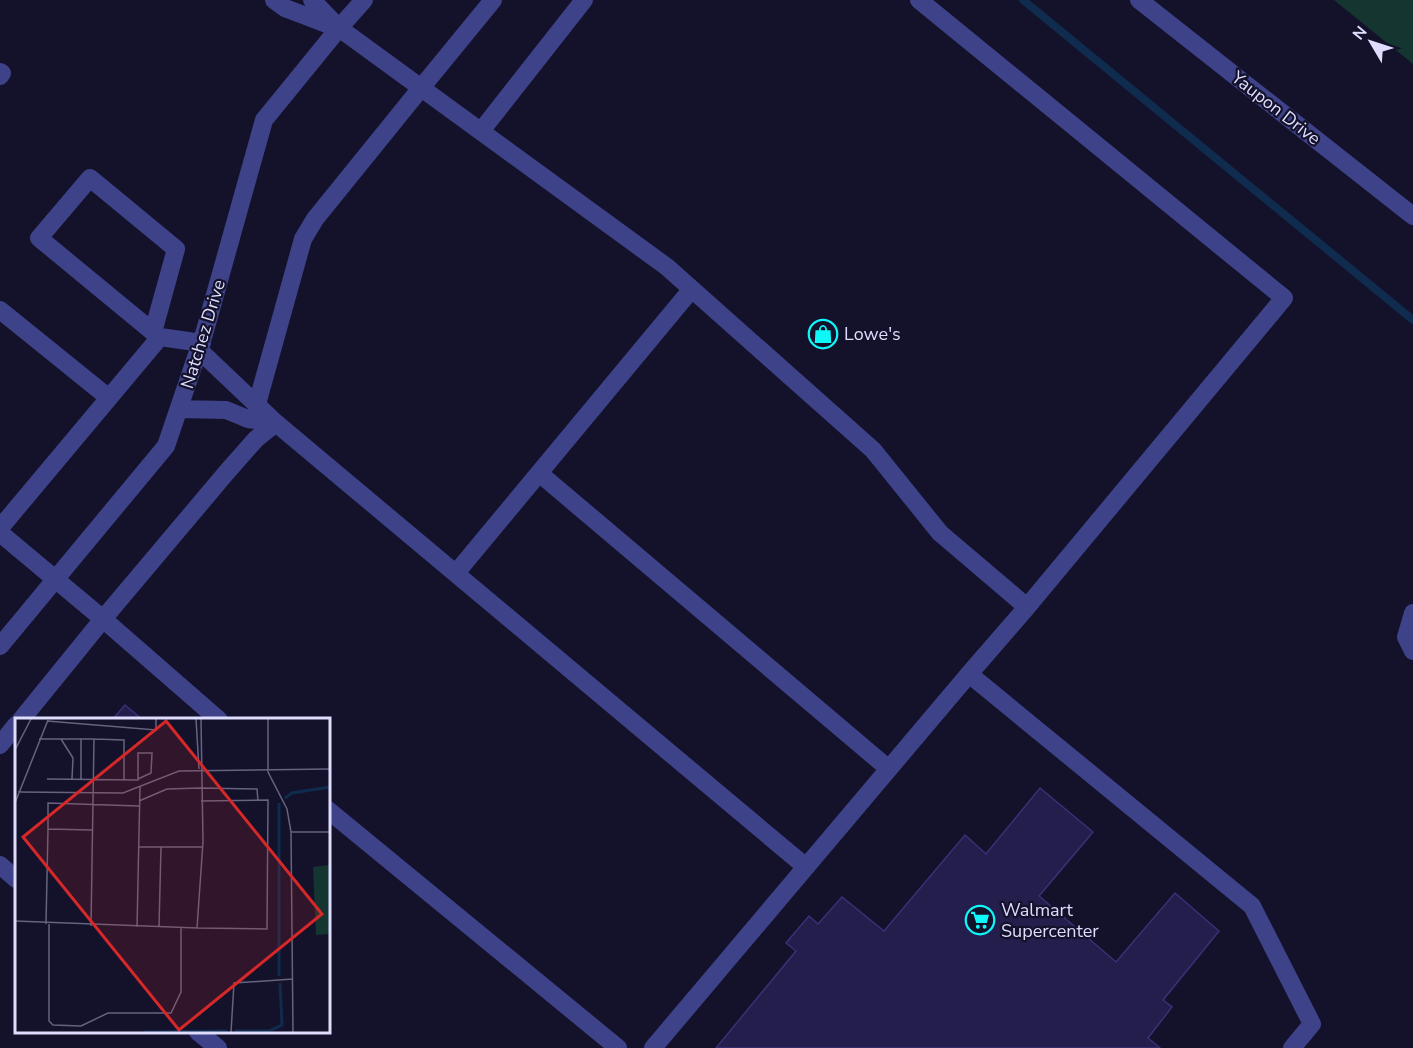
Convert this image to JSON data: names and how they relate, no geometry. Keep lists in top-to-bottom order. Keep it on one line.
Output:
{"streets":{"street":["Yaupon Drive","Natchez Drive"]},"places":{"shop":["Lowe's"],"supermarket":["Walmart Supercenter"]},"north":"top left"}
